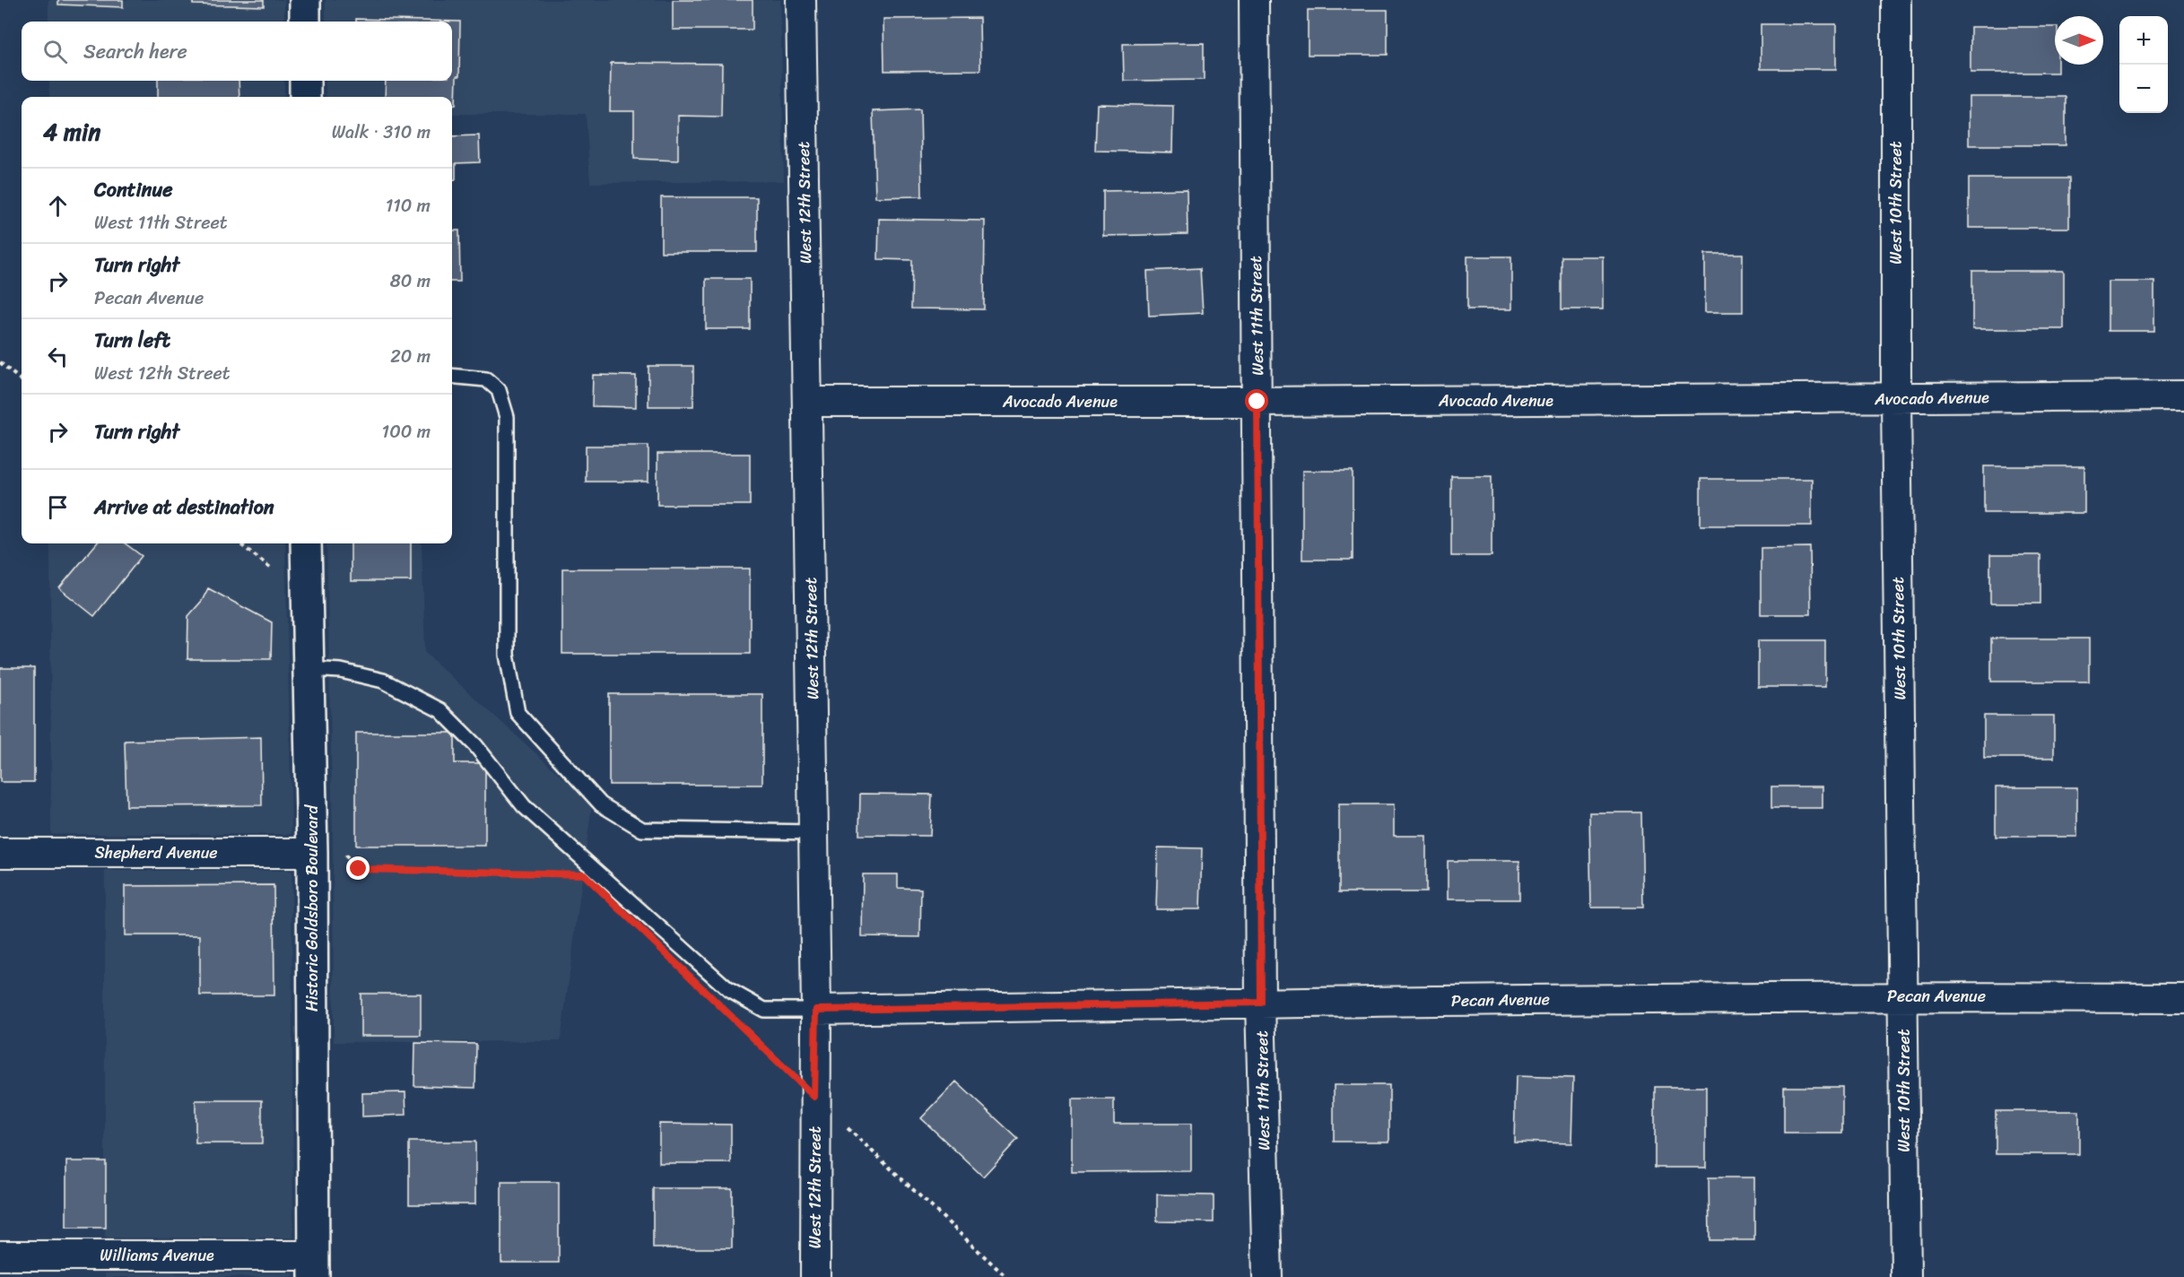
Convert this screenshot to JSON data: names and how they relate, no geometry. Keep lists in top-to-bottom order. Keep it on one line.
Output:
{"streets":{"street":["West 12th Street","West 10th Street","West 11th Street","Avocado Avenue","Shepherd Avenue","Historic Goldsboro Boulevard","Pecan Avenue","Williams Avenue"]},"crossings":[["West 12th Street","Avocado Avenue"],["West 12th Street","Pecan Avenue"],["West 10th Street","Avocado Avenue"],["West 10th Street","Pecan Avenue"],["West 11th Street","Avocado Avenue"],["West 11th Street","Pecan Avenue"],["Shepherd Avenue","Historic Goldsboro Boulevard"],["Historic Goldsboro Boulevard","Williams Avenue"]],"north":"right","page":{"map_buttons":["+","−"],"search":"Search here","heading":["4 min","Walk · 310 m"],"list":[["Continue","West 11th Street","110 m"],["Turn right","Pecan Avenue","80 m"],["Turn left","West 12th Street","20 m"],["Turn right","100 m"],"Arrive at destination"]}}
